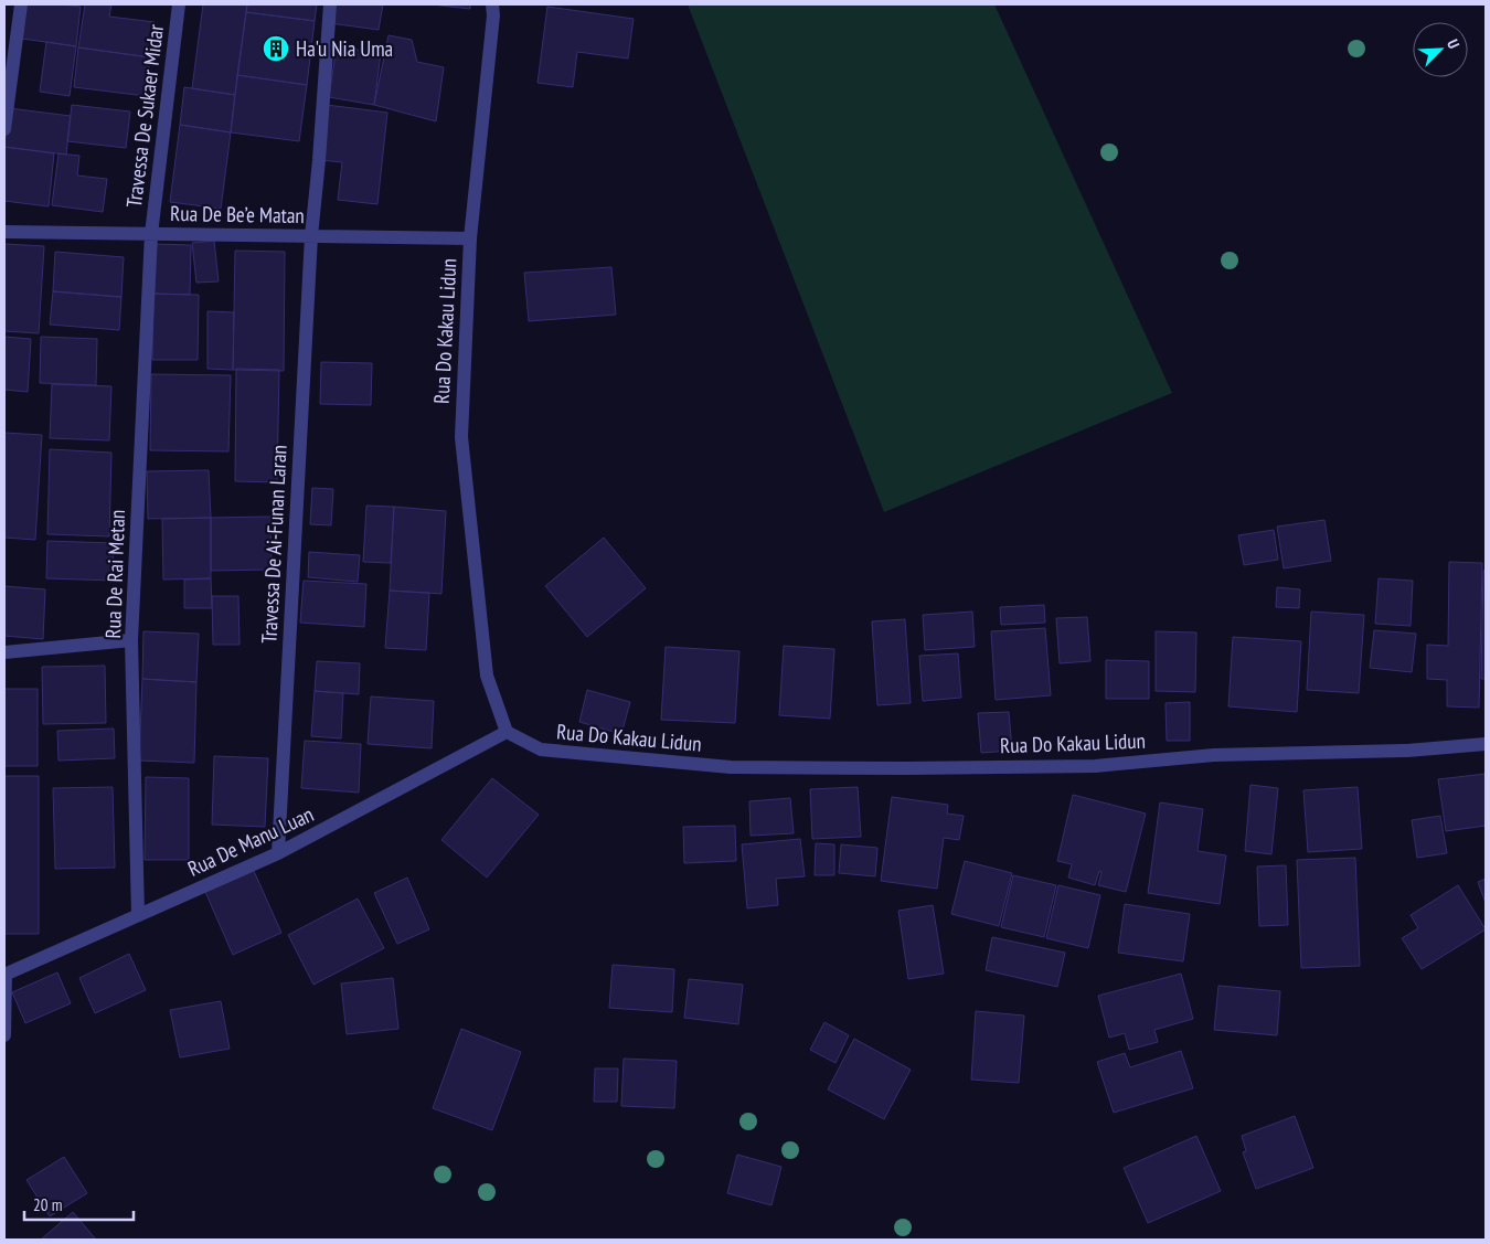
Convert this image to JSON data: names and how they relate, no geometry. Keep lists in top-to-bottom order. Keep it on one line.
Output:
{"streets":{"street":["Travessa De Sukaer Midar","Rua De Be’e Matan","Rua Do Kakau Lidun","Travessa De Ai-Funan Laran","Rua De Rai Metan","Rua De Manu Luan"]},"crossings":[["Travessa De Sukaer Midar","Rua De Be’e Matan"],["Travessa De Sukaer Midar","Rua De Rai Metan"],["Rua De Be’e Matan","Rua Do Kakau Lidun"],["Rua De Be’e Matan","Travessa De Ai-Funan Laran"],["Rua De Be’e Matan","Rua De Rai Metan"],["Rua Do Kakau Lidun","Rua De Manu Luan"],["Travessa De Ai-Funan Laran","Rua De Manu Luan"],["Rua De Rai Metan","Rua De Manu Luan"]],"places":{"building":["Ha'u Nia Uma"]},"scale_bar":"20 m","north":"top right"}
